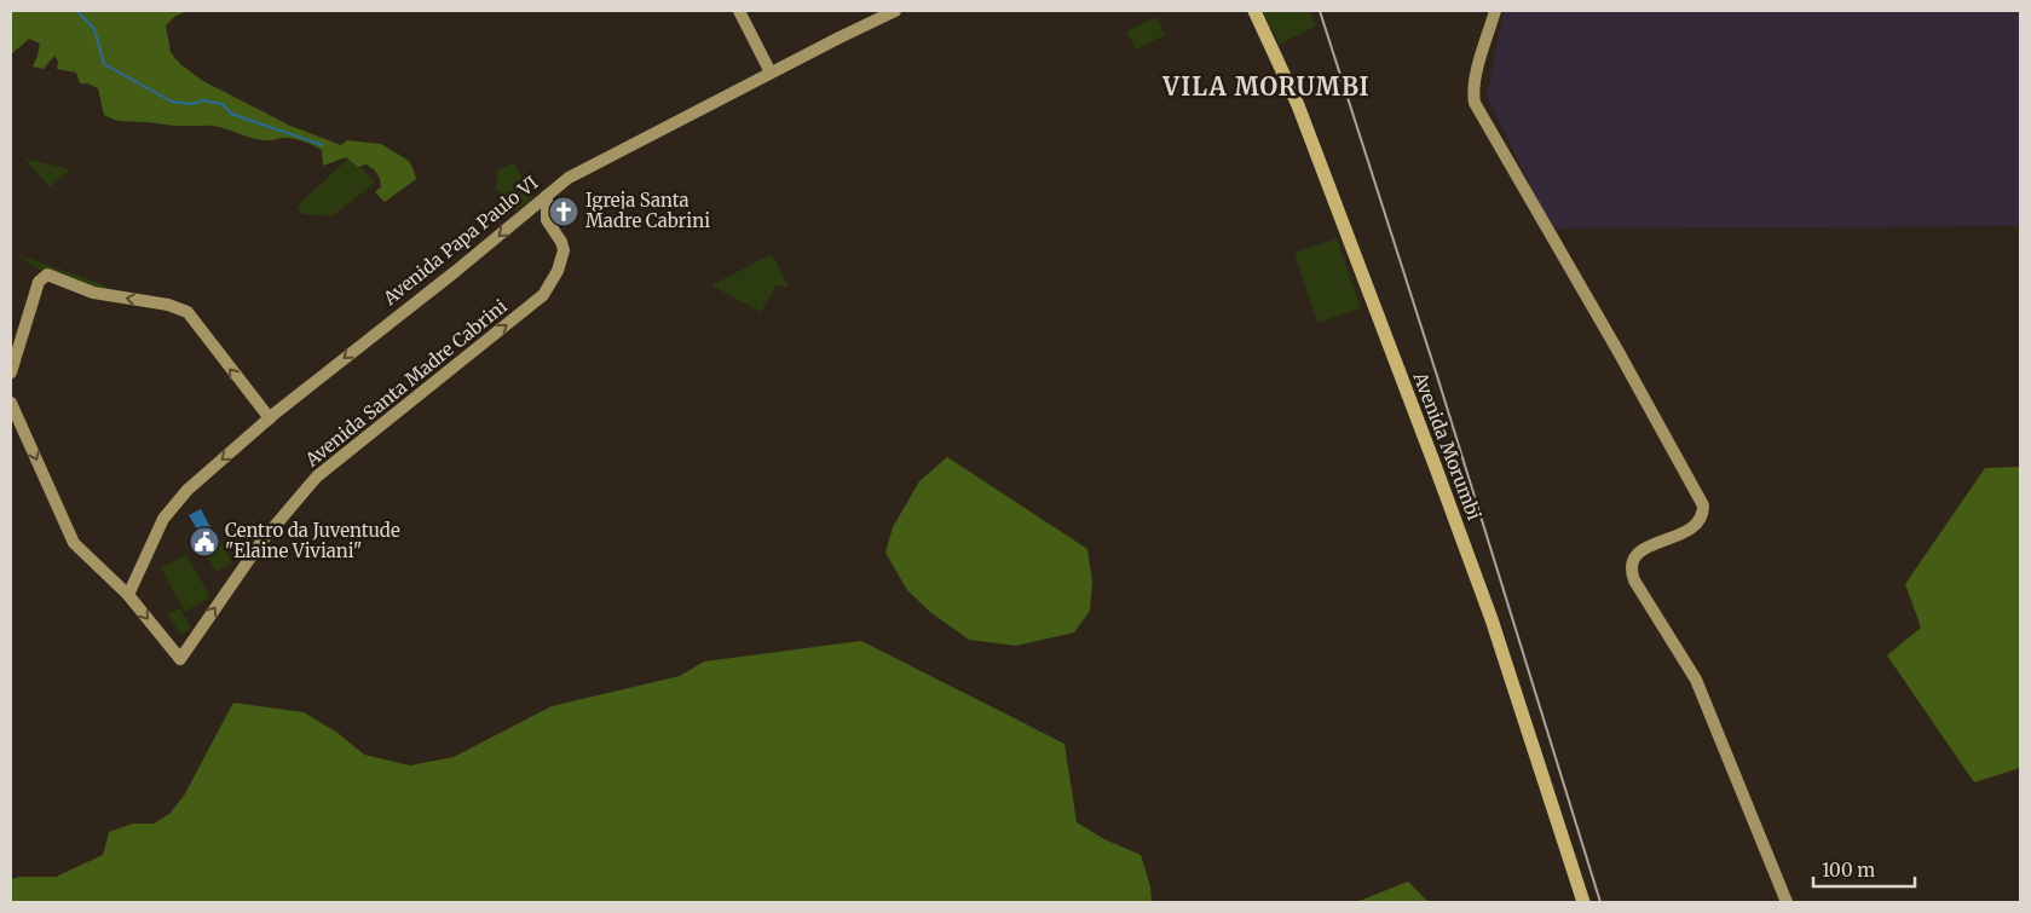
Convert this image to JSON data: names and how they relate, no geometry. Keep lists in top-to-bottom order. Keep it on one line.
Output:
{"streets":{"main road":["Avenida Papa Paulo VI","Avenida Santa Madre Cabrini","Avenida Morumbi"]},"crossings":[["Avenida Papa Paulo VI","Avenida Santa Madre Cabrini"]],"one_way":["Avenida Papa Paulo VI","Avenida Santa Madre Cabrini"],"districts":["VILA MORUMBI"],"places":{"church":["Igreja Santa Madre Cabrini"],"public building":["Centro da Juventude \"Elaine Viviani\""]},"scale_bar":"100 m"}
